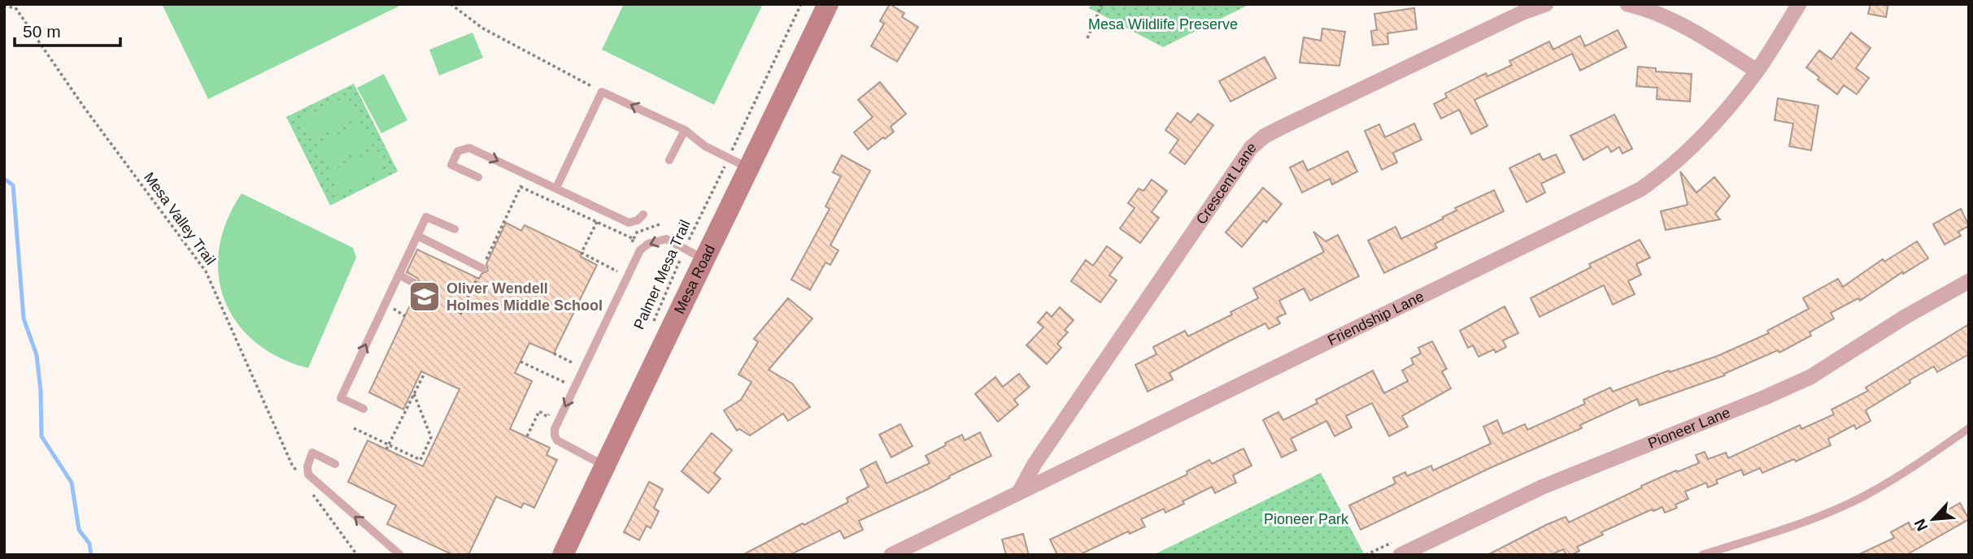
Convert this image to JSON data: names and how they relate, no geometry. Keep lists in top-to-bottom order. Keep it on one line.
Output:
{"streets":{"main road":["Mesa Road"],"street":["Crescent Lane","Friendship Lane","Pioneer Lane"],"path":["Mesa Valley Trail","Palmer Mesa Trail"]},"crossings":[["Crescent Lane","Friendship Lane"]],"parks":["Mesa Wildlife Preserve","Pioneer Park"],"places":{"school or university":["Oliver Wendell Holmes Middle School"]},"scale_bar":"50 m","north":"bottom left"}
